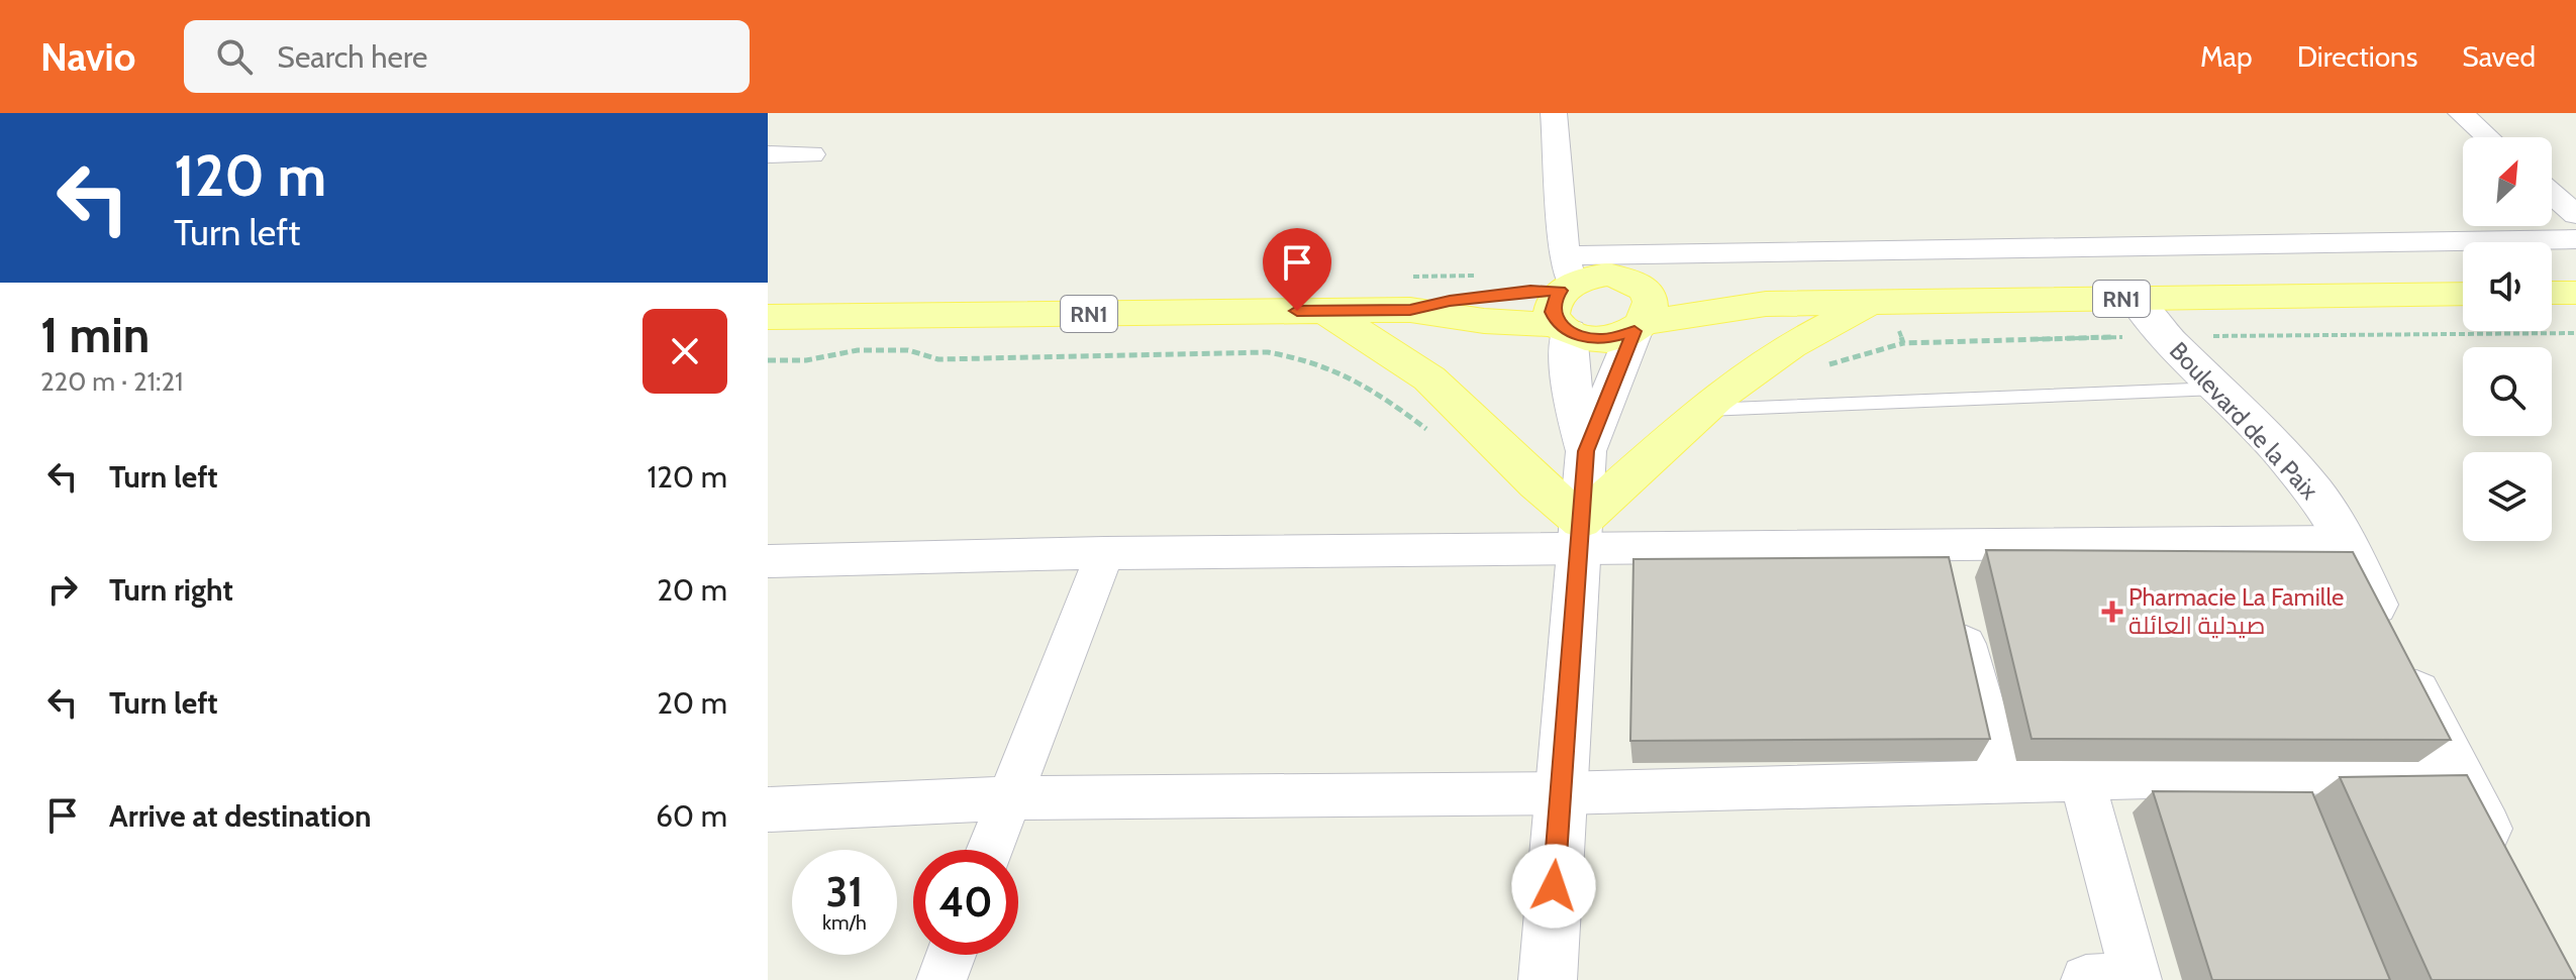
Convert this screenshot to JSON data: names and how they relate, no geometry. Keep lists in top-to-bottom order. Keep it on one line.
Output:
{"streets":{"main road":["RN1"],"street":["Boulevard de la Paix"]},"crossings":[["RN1","Boulevard de la Paix"]],"places":{"health":["Pharmacie La Famille صيدلية العائلة"]},"north":"top right","page":{"header":"Navio","search":"Search here","nav":["Map","Directions","Saved"],"turn":["120 m","Turn left"],"heading":["1 min","220 m · 21:21"],"list":[{"name":"Turn left","value":"120 m"},{"name":"Turn right","value":"20 m"},{"name":"Turn left","value":"20 m"},{"name":"Arrive at destination","value":"60 m"}],"speed":"31 km/h","limit":"40"}}
